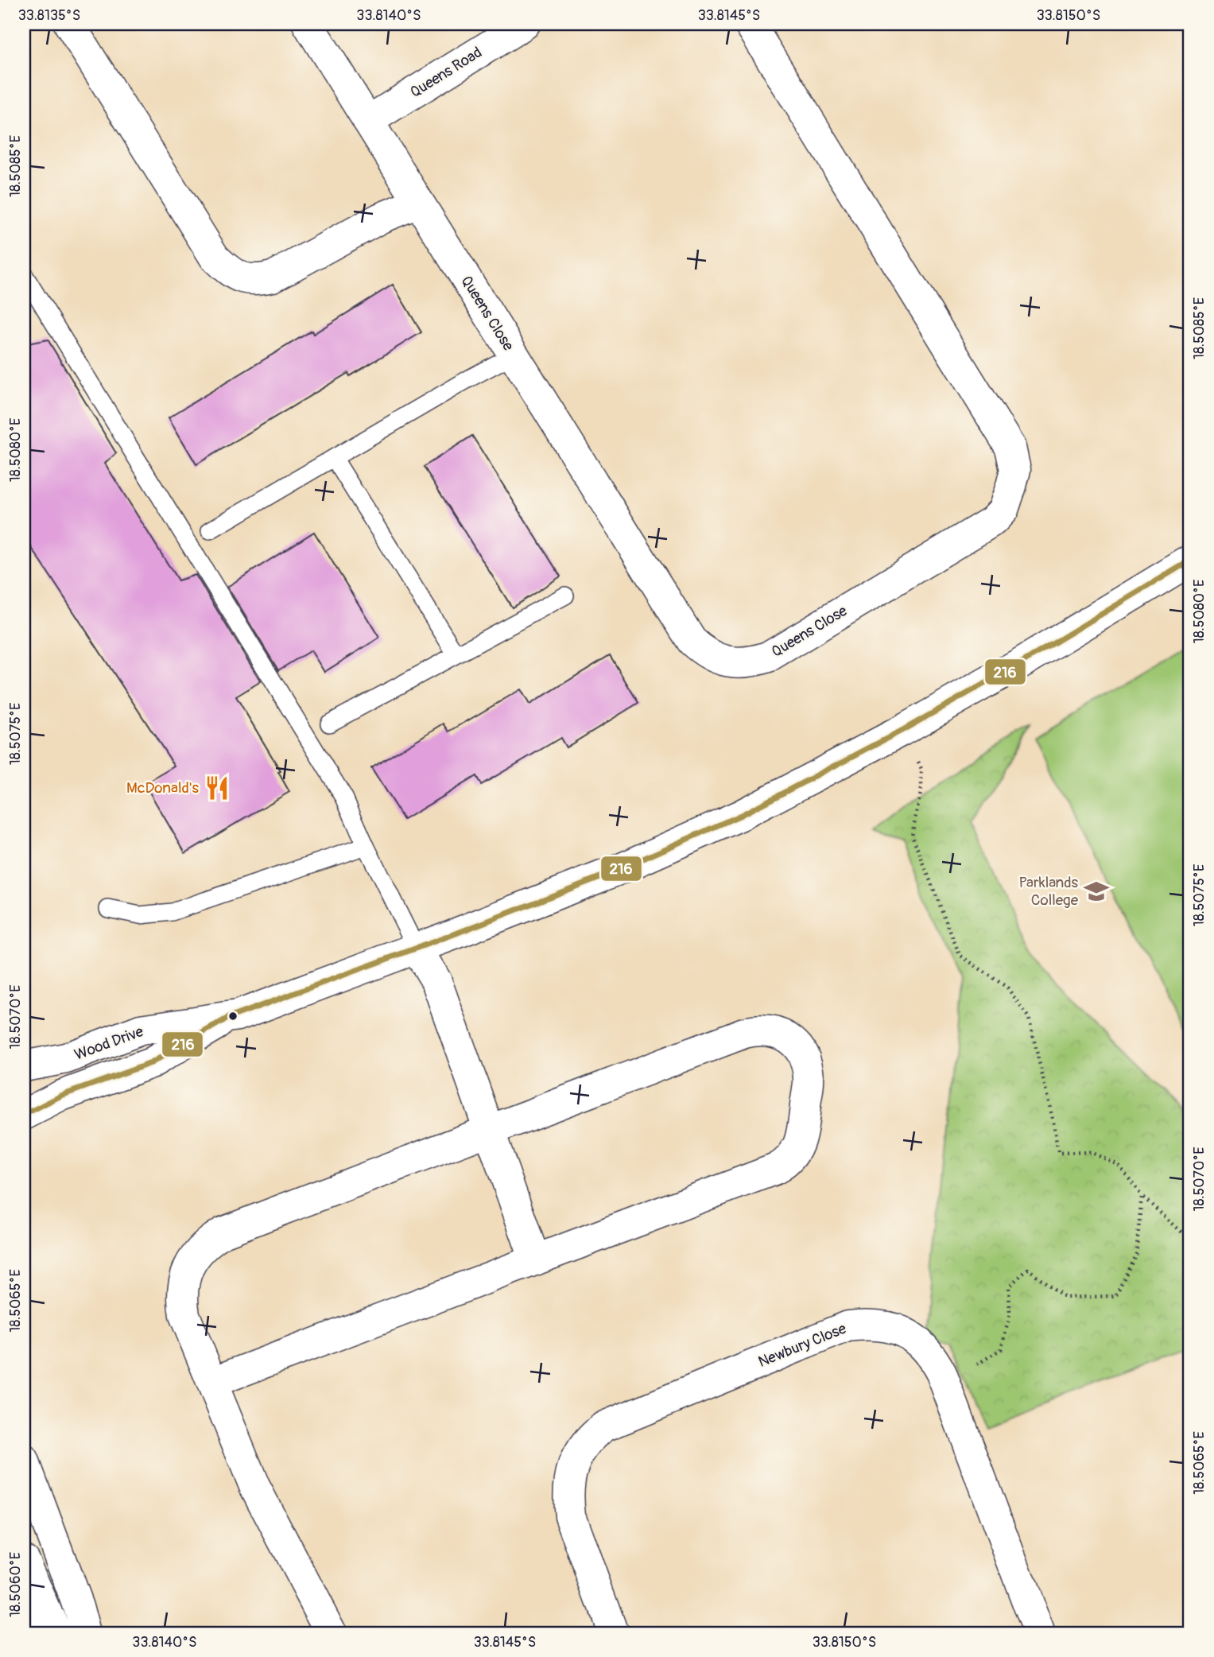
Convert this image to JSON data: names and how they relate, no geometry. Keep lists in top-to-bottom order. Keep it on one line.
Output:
{"streets":{"street":["Queens Road","Queens Close","Wood Drive","Newbury Close"]},"crossings":[["Queens Road","Queens Close"]],"places":{"restaurant":["McDonald's"],"school or university":["Parklands College"]},"lines":["transit line 216"],"coordinates":["33.8135°S","33.8140°S","33.8145°S","33.8150°S","18.5085°E","18.5080°E","18.5075°E","18.5070°E","18.5065°E","18.5060°E"]}
